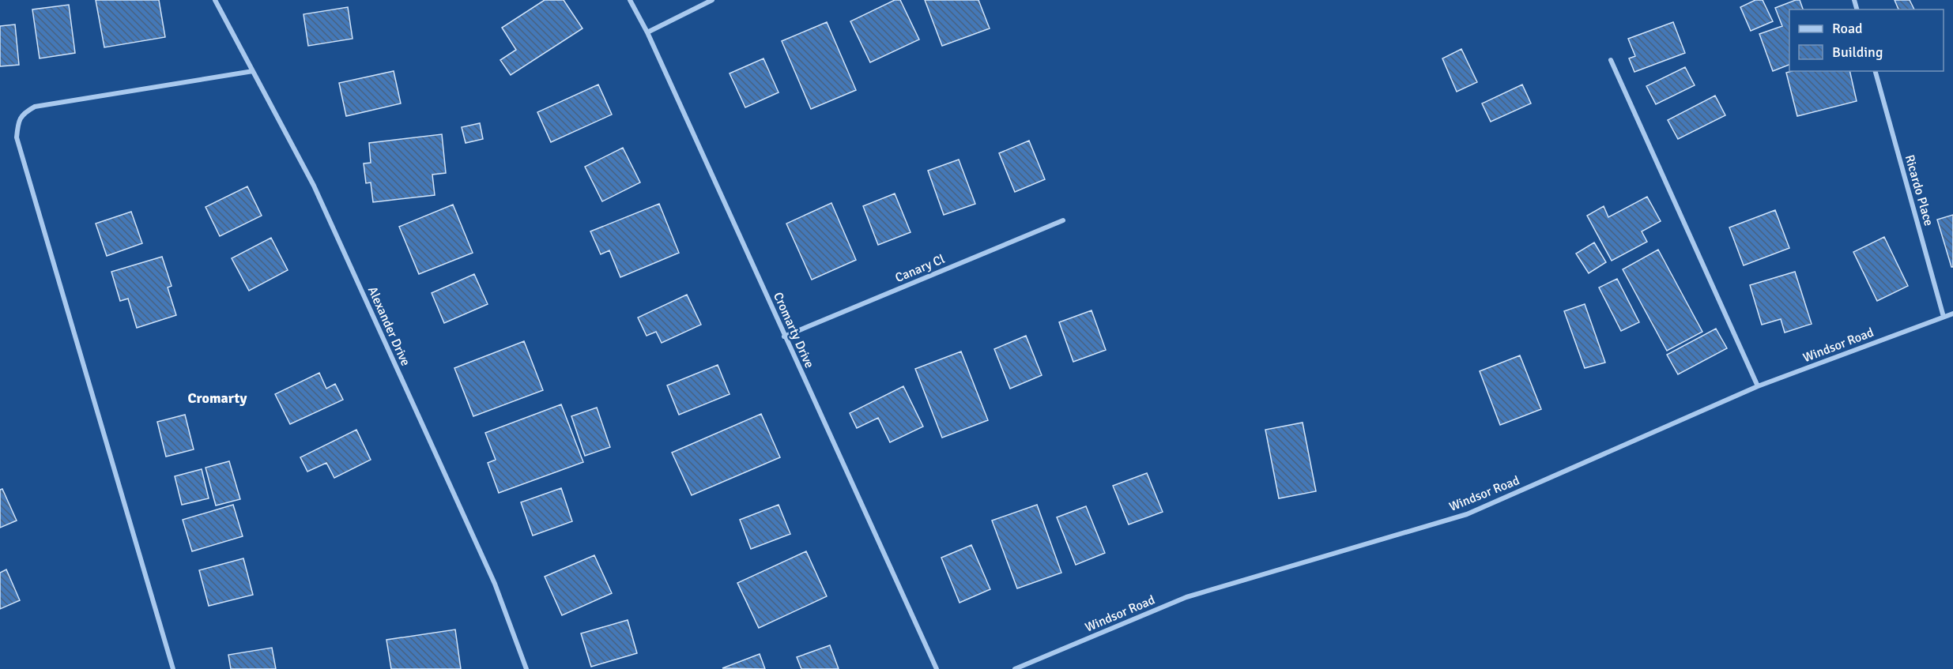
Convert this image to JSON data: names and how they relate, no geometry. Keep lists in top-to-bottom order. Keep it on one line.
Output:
{"streets":{"street":["Ricardo Place","Canary Cl","Alexander Drive","Cromarty Drive","Windsor Road"]},"crossings":[["Ricardo Place","Windsor Road"],["Canary Cl","Cromarty Drive"]],"districts":["Cromarty"],"legend":["Road","Building"]}
